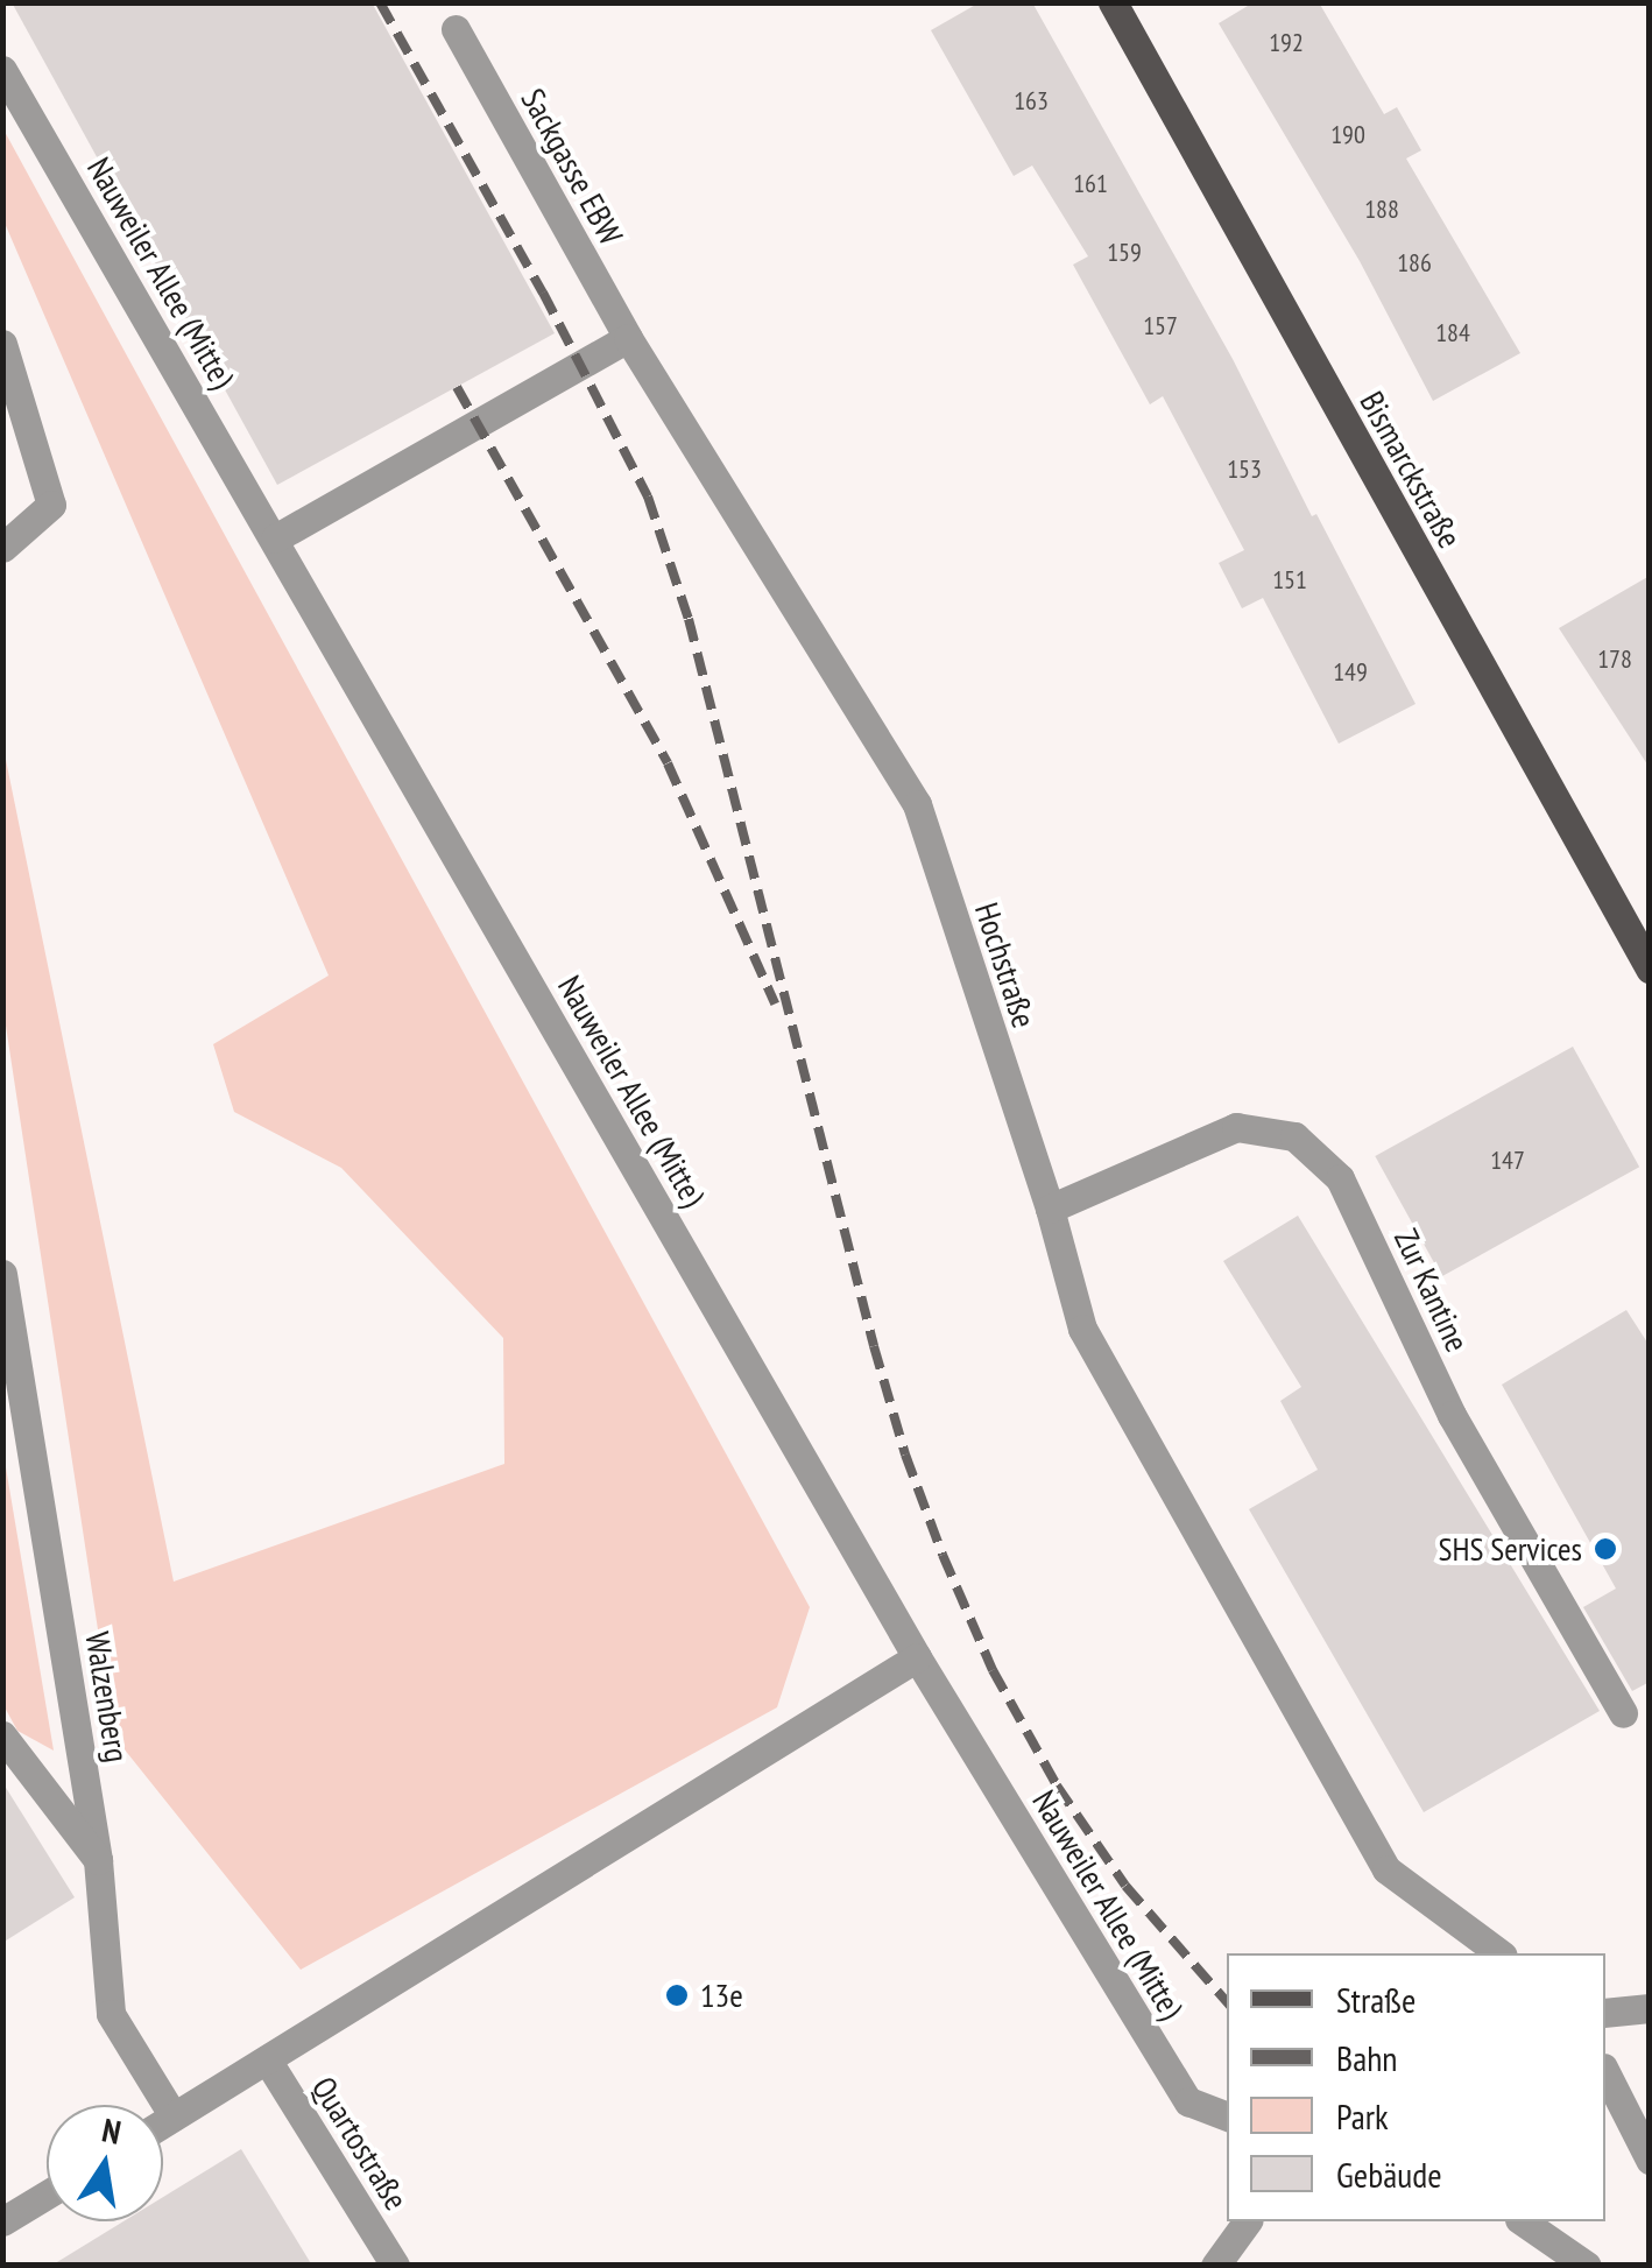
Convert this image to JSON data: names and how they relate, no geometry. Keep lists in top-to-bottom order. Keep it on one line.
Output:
{"streets":{"main road":["Bismarckstraße"],"lane":["Sackgasse EBW","Nauweiler Allee (Mitte)","Hochstraße","Zur Kantine","Walzenberg","Quartostraße"]},"crossings":[["Sackgasse EBW","Hochstraße"],["Hochstraße","Zur Kantine"]],"places":["SHS Services","13e"],"house_numbers":["192","163","190","161","188","159","186","157","184","153","151","178","149","147"],"legend":["Straße","Bahn","Park","Gebäude"],"north":"top"}
